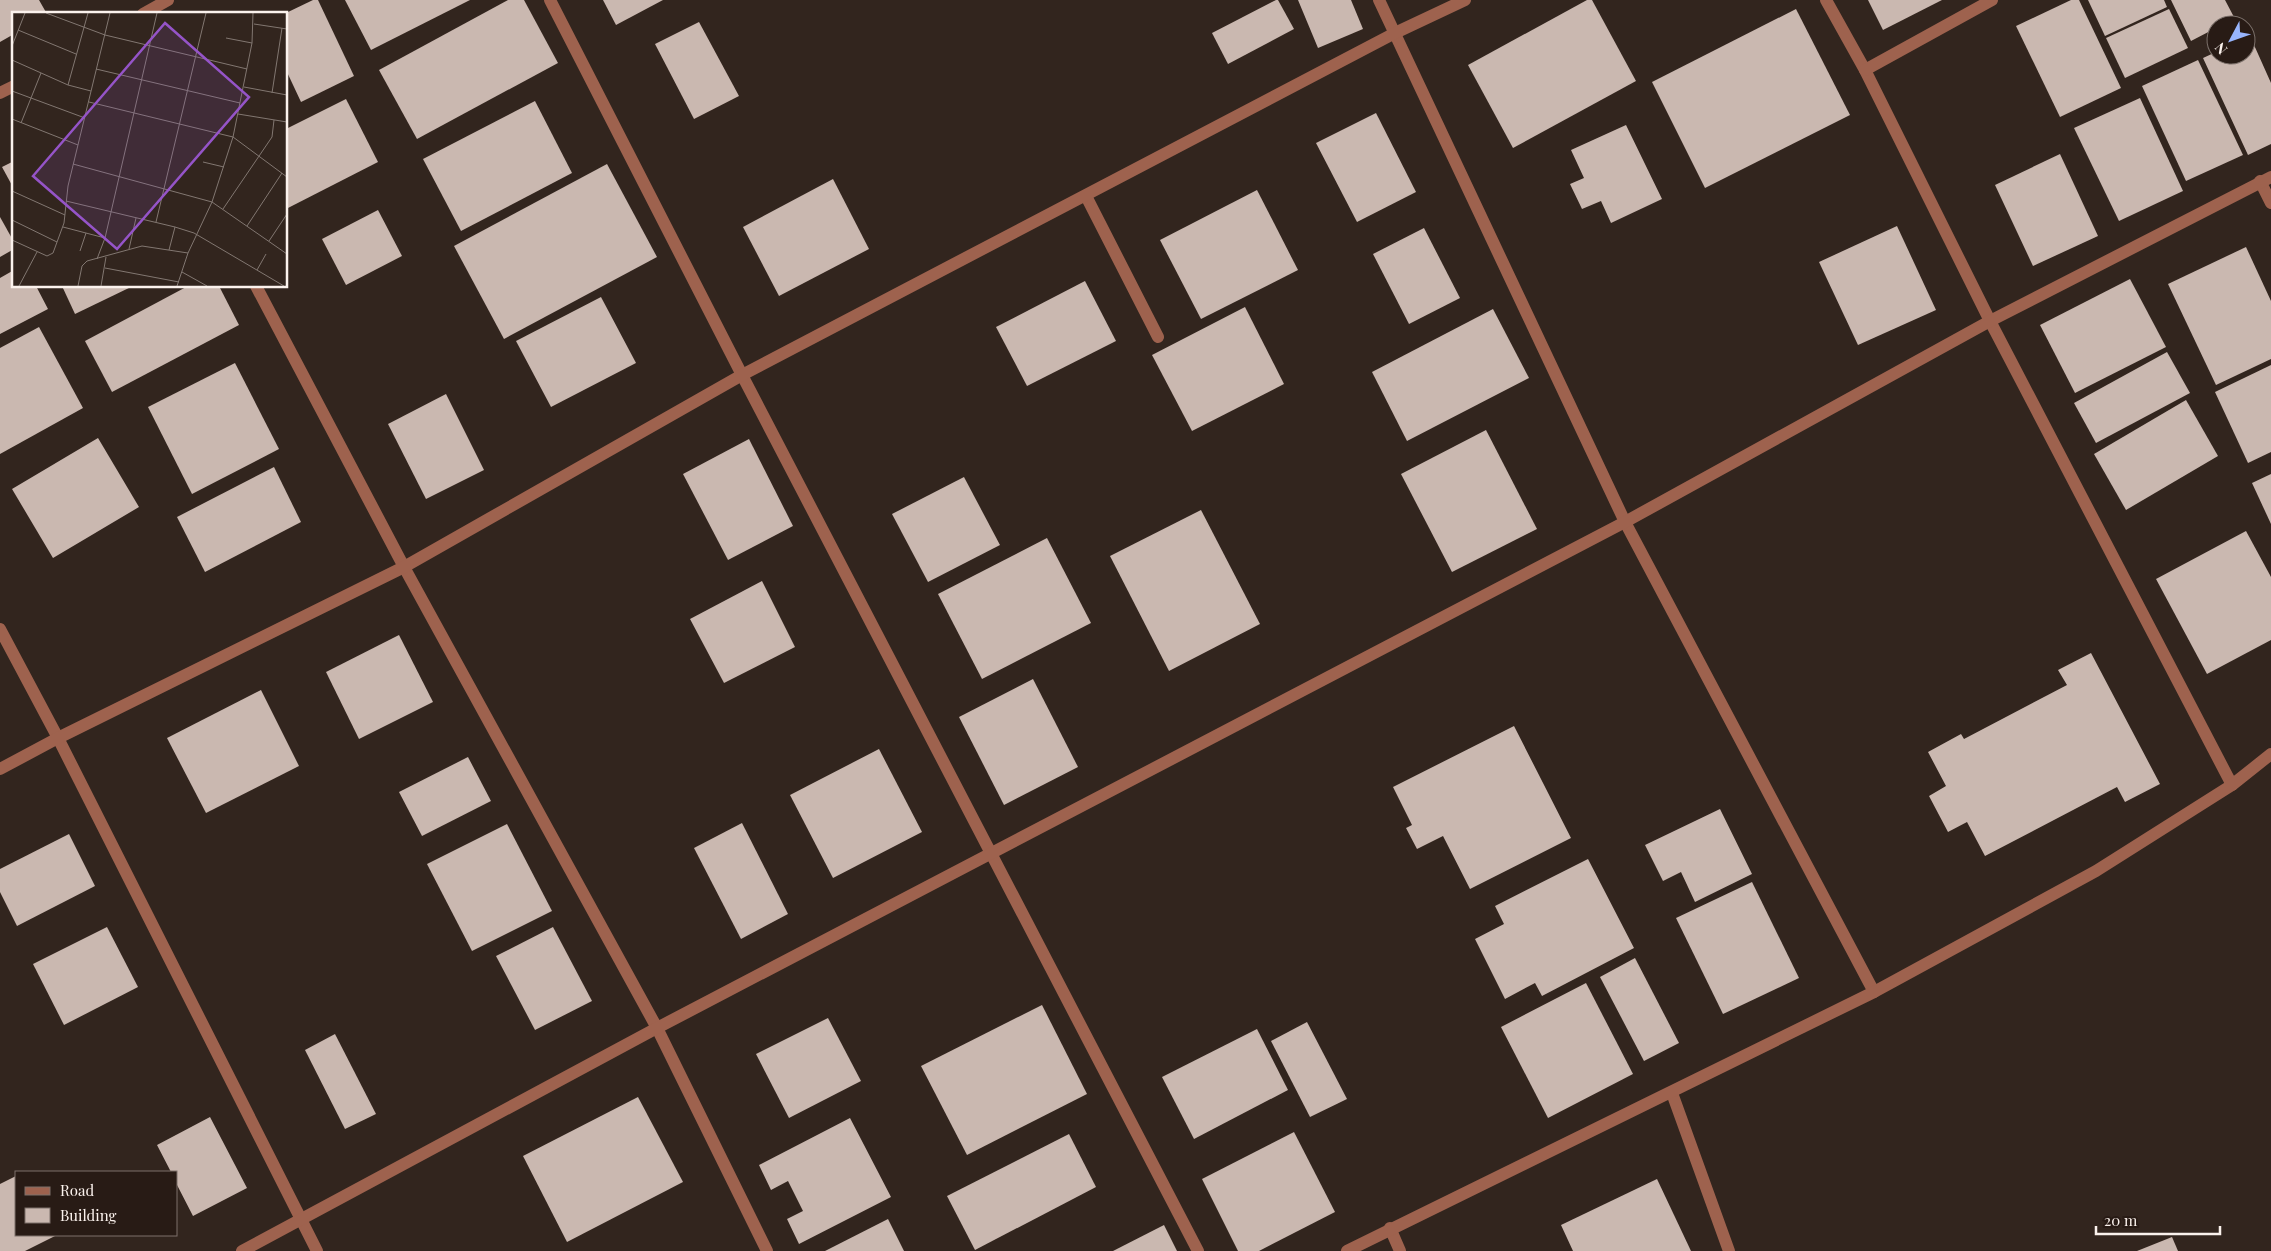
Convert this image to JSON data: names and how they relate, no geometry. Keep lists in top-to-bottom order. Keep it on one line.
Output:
{"legend":["Road","Building"],"scale_bar":"20 m","north":"bottom left"}
